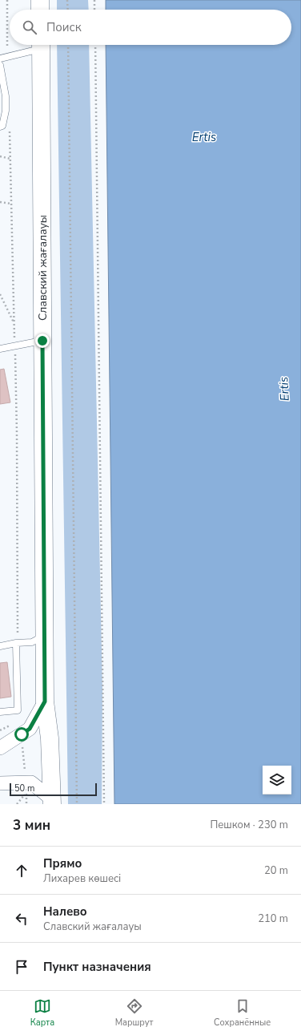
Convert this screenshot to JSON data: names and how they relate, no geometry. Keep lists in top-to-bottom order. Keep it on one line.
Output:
{"streets":{"street":["Славский жағалауы"]},"water":["Ertis"],"scale_bar":"50 m","page":{"search":"Поиск","scale":"50 m","heading":["3 мин","Пешком · 230 m"],"list":[["Прямо","Лихарев көшесі","20 m"],["Налево","Славский жағалауы","210 m"],"Пункт назначения"],"nav":["Карта","Маршрут","Сохранённые"]}}
